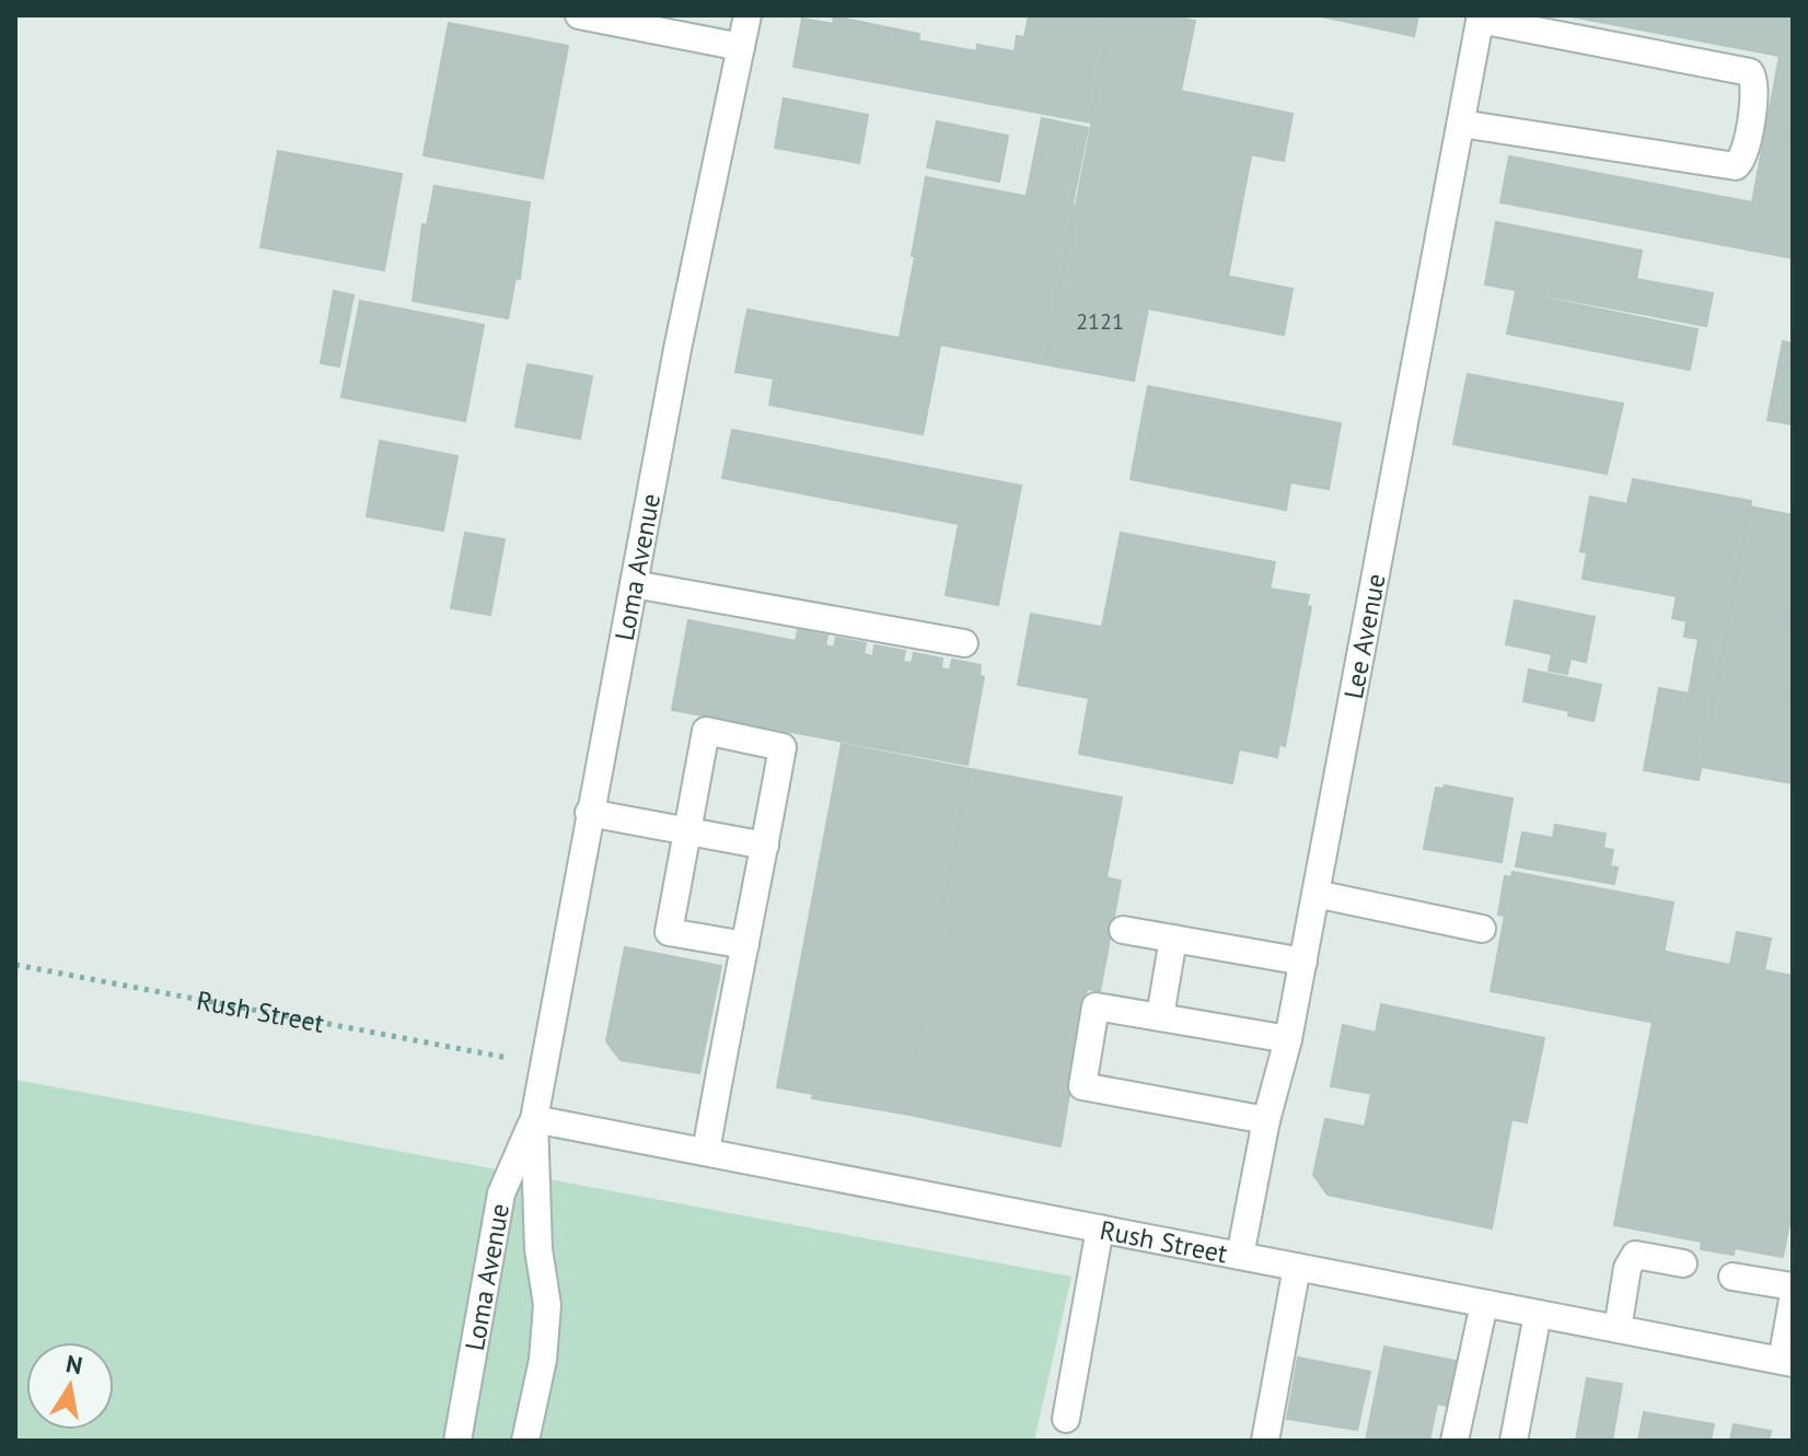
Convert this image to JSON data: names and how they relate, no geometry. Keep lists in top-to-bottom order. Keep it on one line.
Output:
{"streets":{"street":["Loma Avenue","Lee Avenue","Rush Street"]},"crossings":[["Loma Avenue","Rush Street"],["Lee Avenue","Rush Street"]],"house_numbers":["2121"],"north":"top"}
